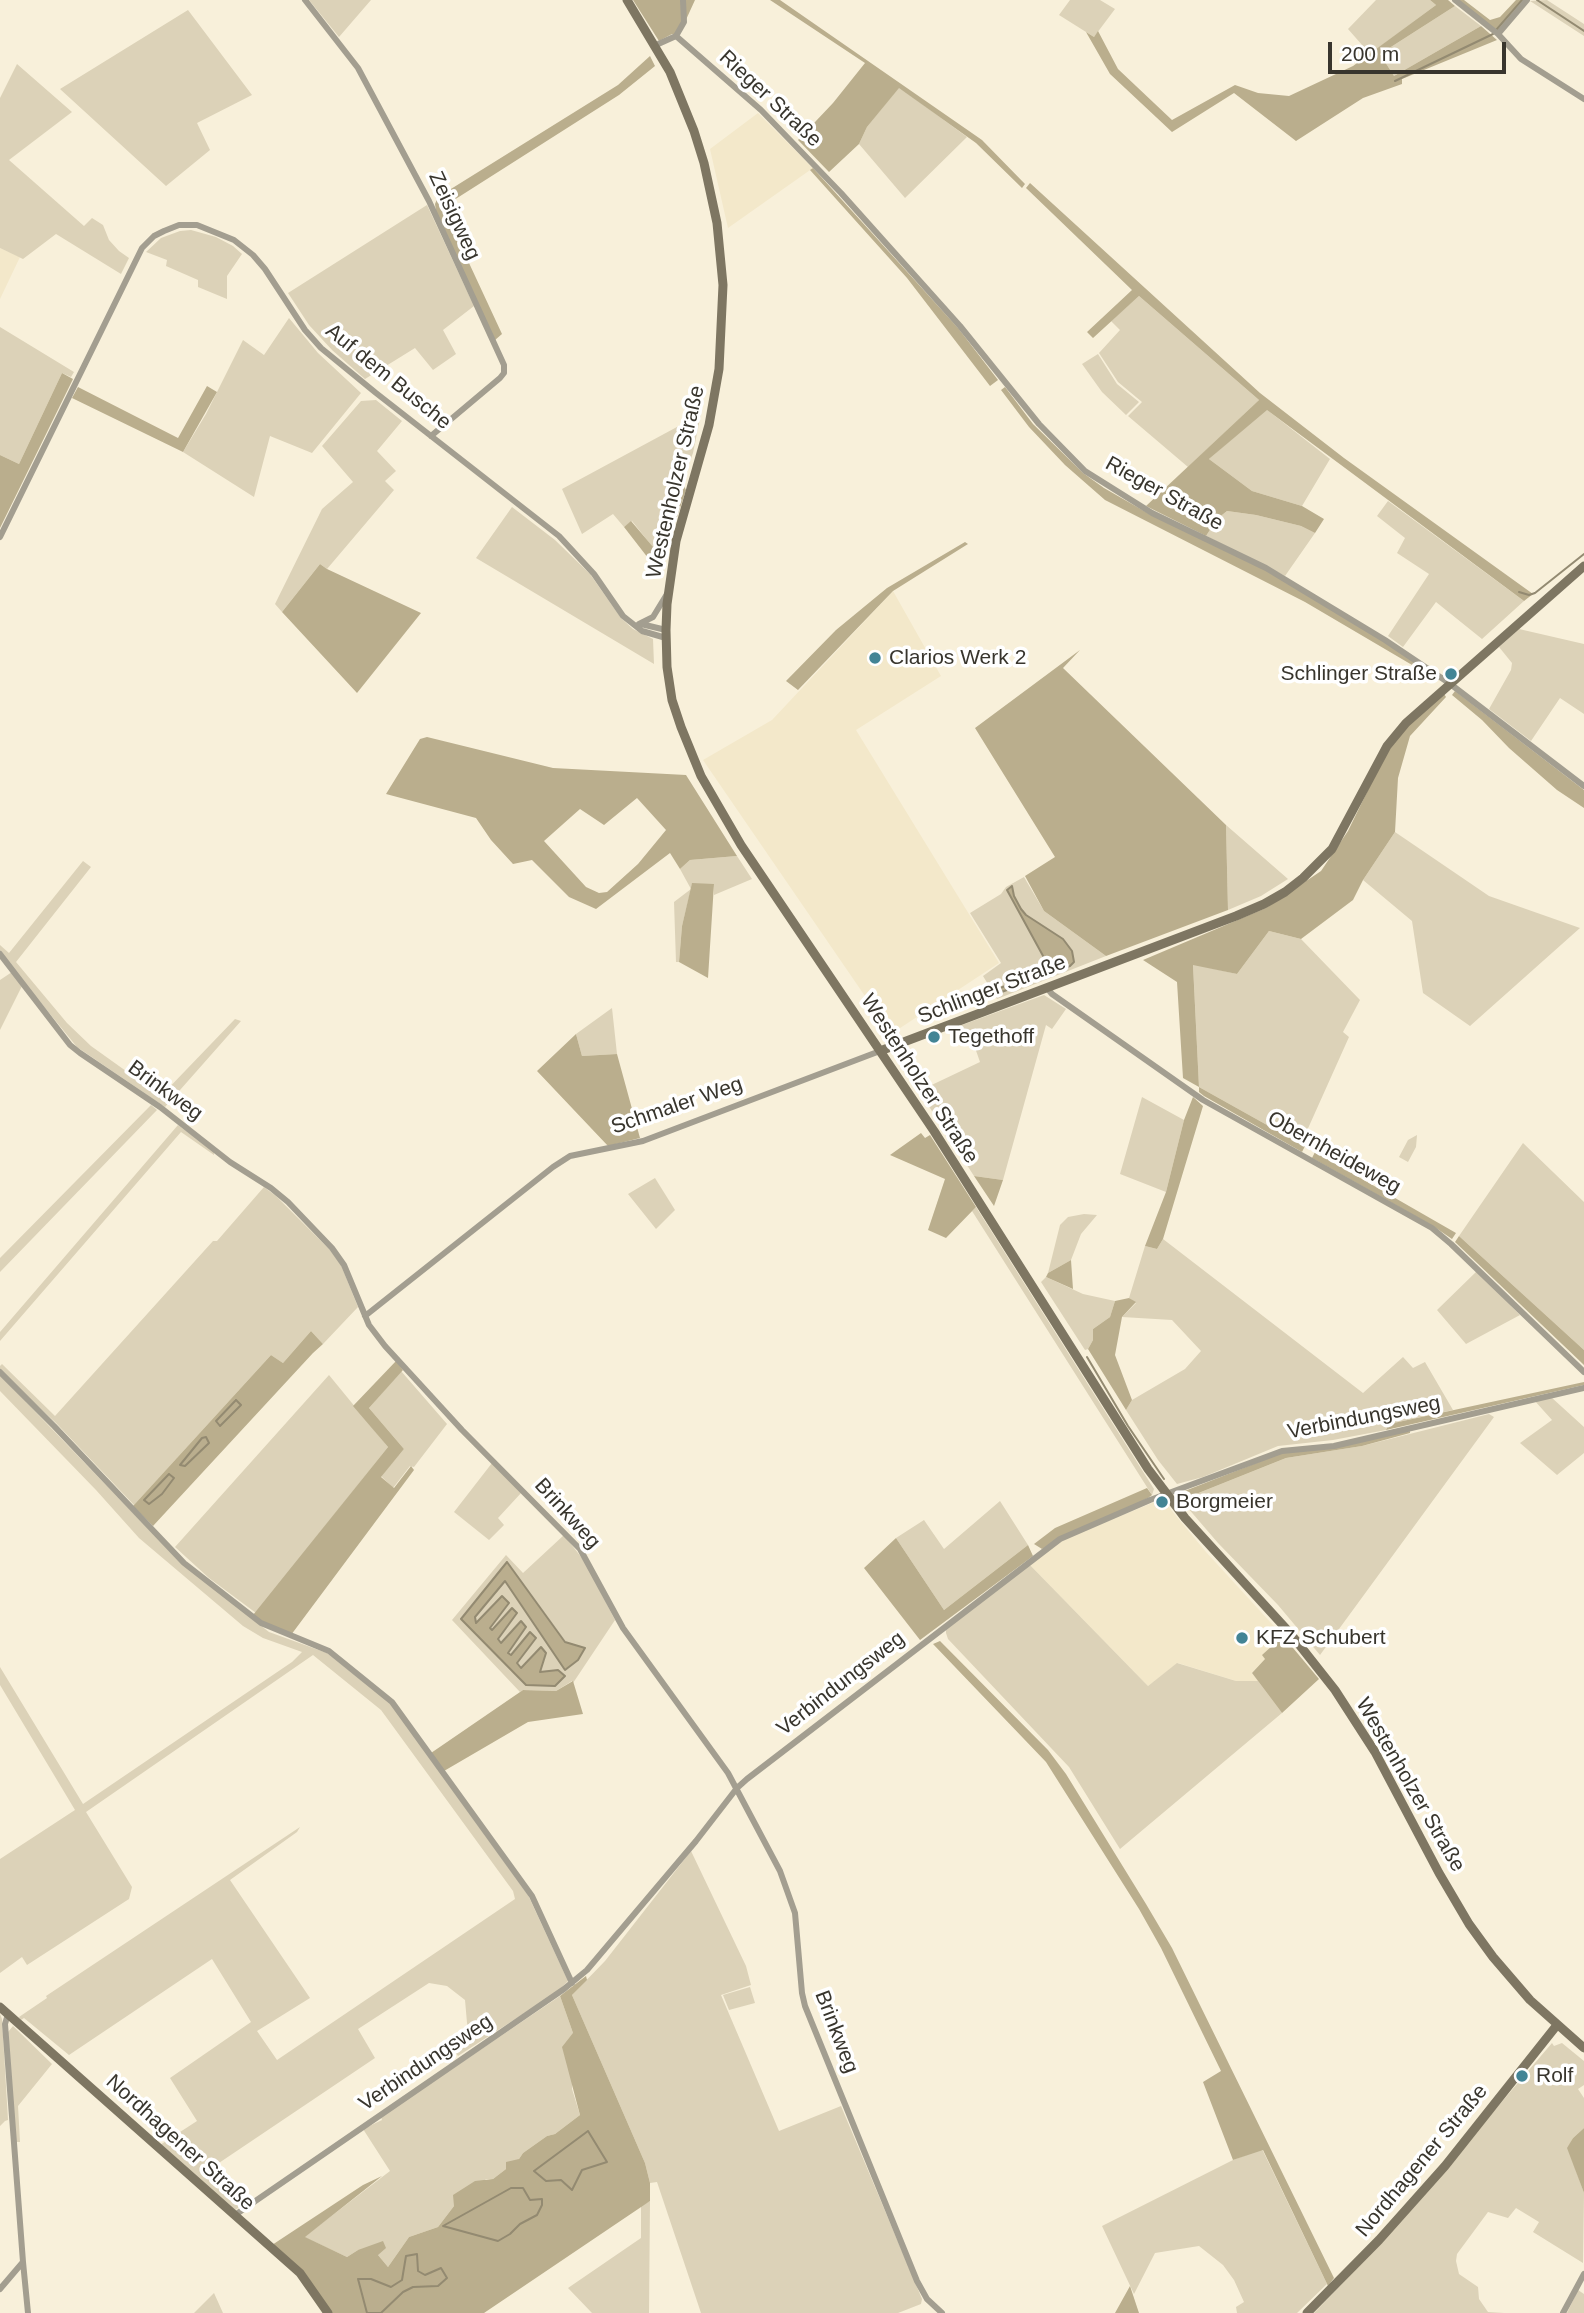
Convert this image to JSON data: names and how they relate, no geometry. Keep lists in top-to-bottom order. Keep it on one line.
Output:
{"streets":{"main road":["Westenholzer Straße","Schlinger Straße","Nordhagener Straße"],"street":["Rieger Straße","Zeisigweg","Auf dem Busche","Brinkweg","Schmaler Weg","Obernheideweg","Verbindungsweg"]},"crossings":[["Rieger Straße","Schlinger Straße"],["Zeisigweg","Auf dem Busche"],["Westenholzer Straße","Schlinger Straße"],["Westenholzer Straße","Schmaler Weg"],["Westenholzer Straße","Verbindungsweg"],["Westenholzer Straße","Nordhagener Straße"],["Schlinger Straße","Schmaler Weg"],["Schlinger Straße","Obernheideweg"],["Brinkweg","Schmaler Weg"],["Brinkweg","Verbindungsweg"],["Verbindungsweg","Nordhagener Straße"]],"places":["Clarios Werk 2","Schlinger Straße","Tegethoff","Borgmeier","KFZ Schubert","Rolf"],"scale_bar":"200 m"}
